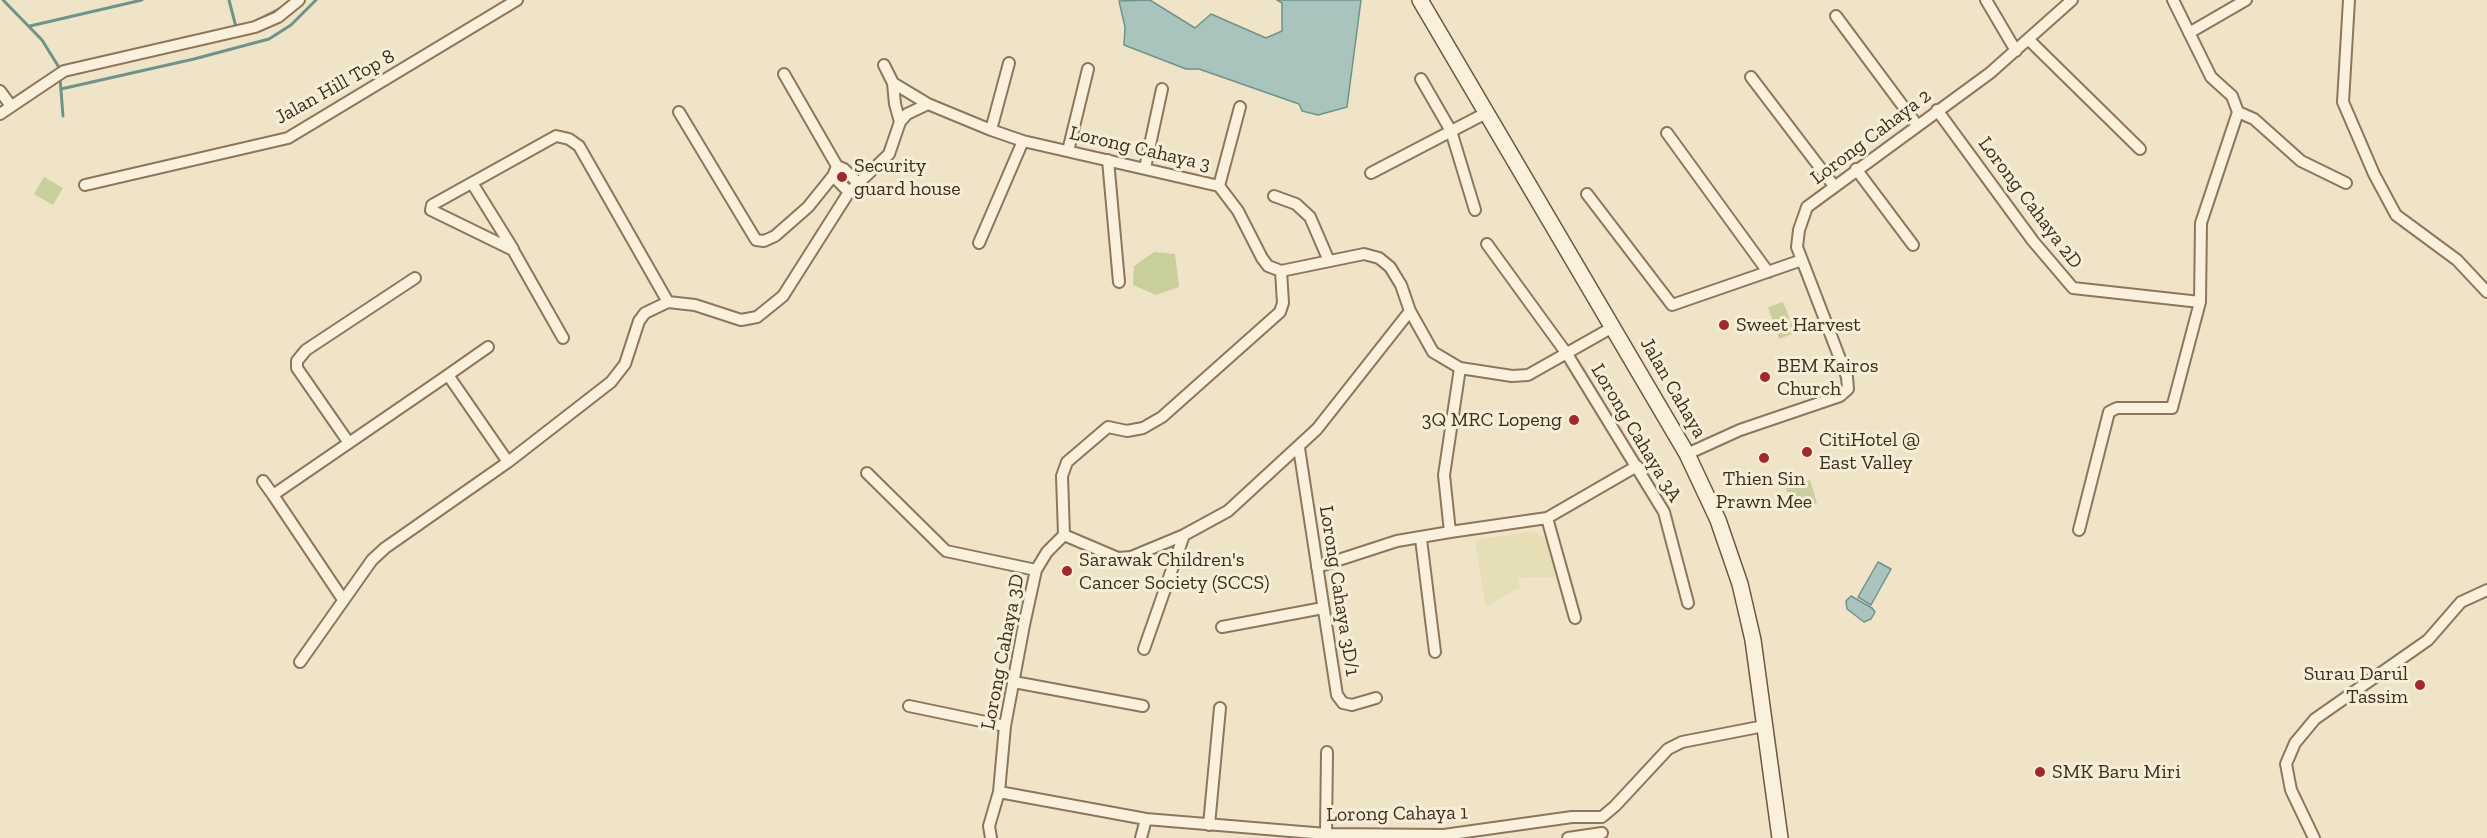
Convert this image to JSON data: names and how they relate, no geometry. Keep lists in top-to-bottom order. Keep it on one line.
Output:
{"streets":{"street":["Jalan Hill Top 8","Lorong Cahaya 2","Lorong Cahaya 3","Lorong Cahaya 2D","Jalan Cahaya","Lorong Cahaya 3A","Lorong Cahaya 3D/1","Lorong Cahaya 3D","Lorong Cahaya 1"]},"crossings":[["Lorong Cahaya 2","Lorong Cahaya 2D"],["Lorong Cahaya 2","Jalan Cahaya"],["Lorong Cahaya 3D","Lorong Cahaya 1"]],"places":["Security guard house","Sweet Harvest","BEM Kairos Church","3Q MRC Lopeng","CitiHotel @ East Valley","Thien Sin Prawn Mee","Sarawak Children's Cancer Society (SCCS)","Surau Darul Tassim","SMK Baru Miri"]}
